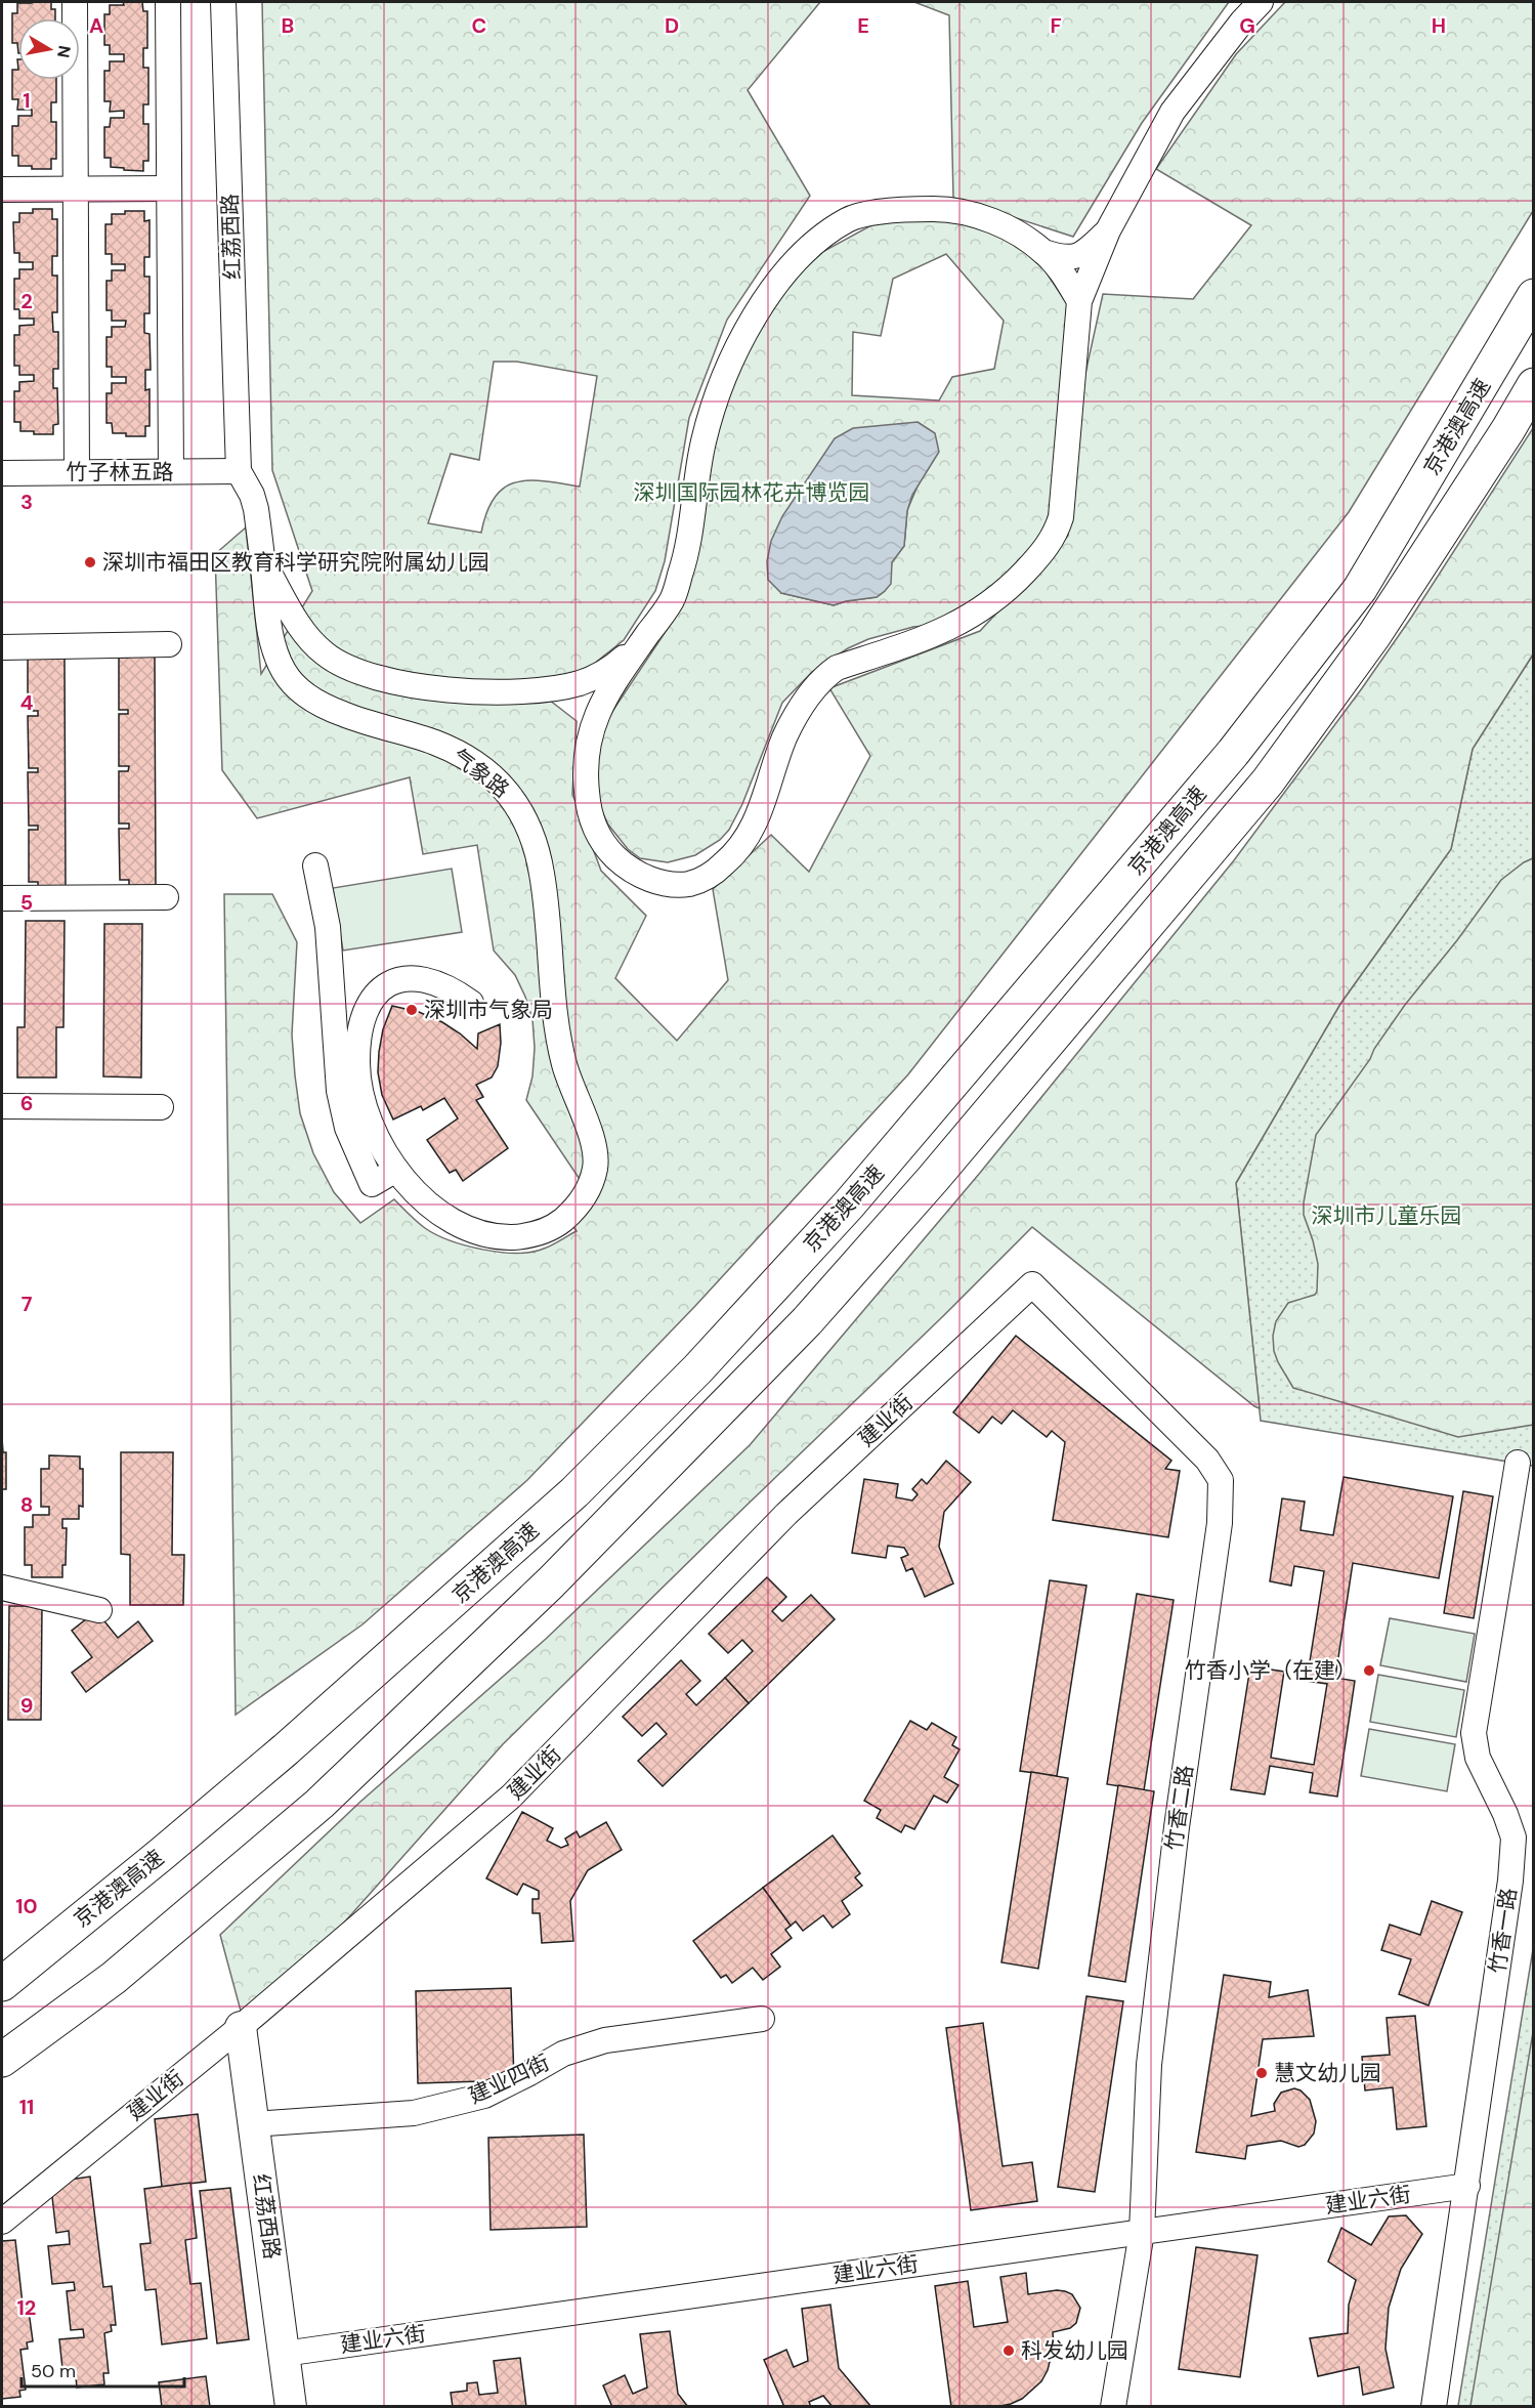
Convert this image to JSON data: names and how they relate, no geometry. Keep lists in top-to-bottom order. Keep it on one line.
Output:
{"streets":{"highway":["京港澳高速"],"main road":["红荔西路"],"street":["竹子林五路","气象路","建业街","竹香二路","竹香一路","建业四街","建业六街"]},"crossings":[["红荔西路","竹子林五路"],["红荔西路","气象路"],["红荔西路","建业街"],["红荔西路","建业四街"],["红荔西路","建业六街"],["竹子林五路","气象路"],["建业街","竹香二路"],["竹香二路","建业六街"],["竹香一路","建业六街"]],"parks":["深圳国际园林花卉博览园","深圳市儿童乐园"],"places":["深圳市福田区教育科学研究院附属幼儿园","深圳市气象局","竹香小学（在建）","慧文幼儿园","科发幼儿园"],"scale_bar":"50 m","north":"right","grid":{"columns":["A","B","C","D","E","F","G","H"],"rows":["1","2","3","4","5","6","7","8","9","10","11","12"]}}
